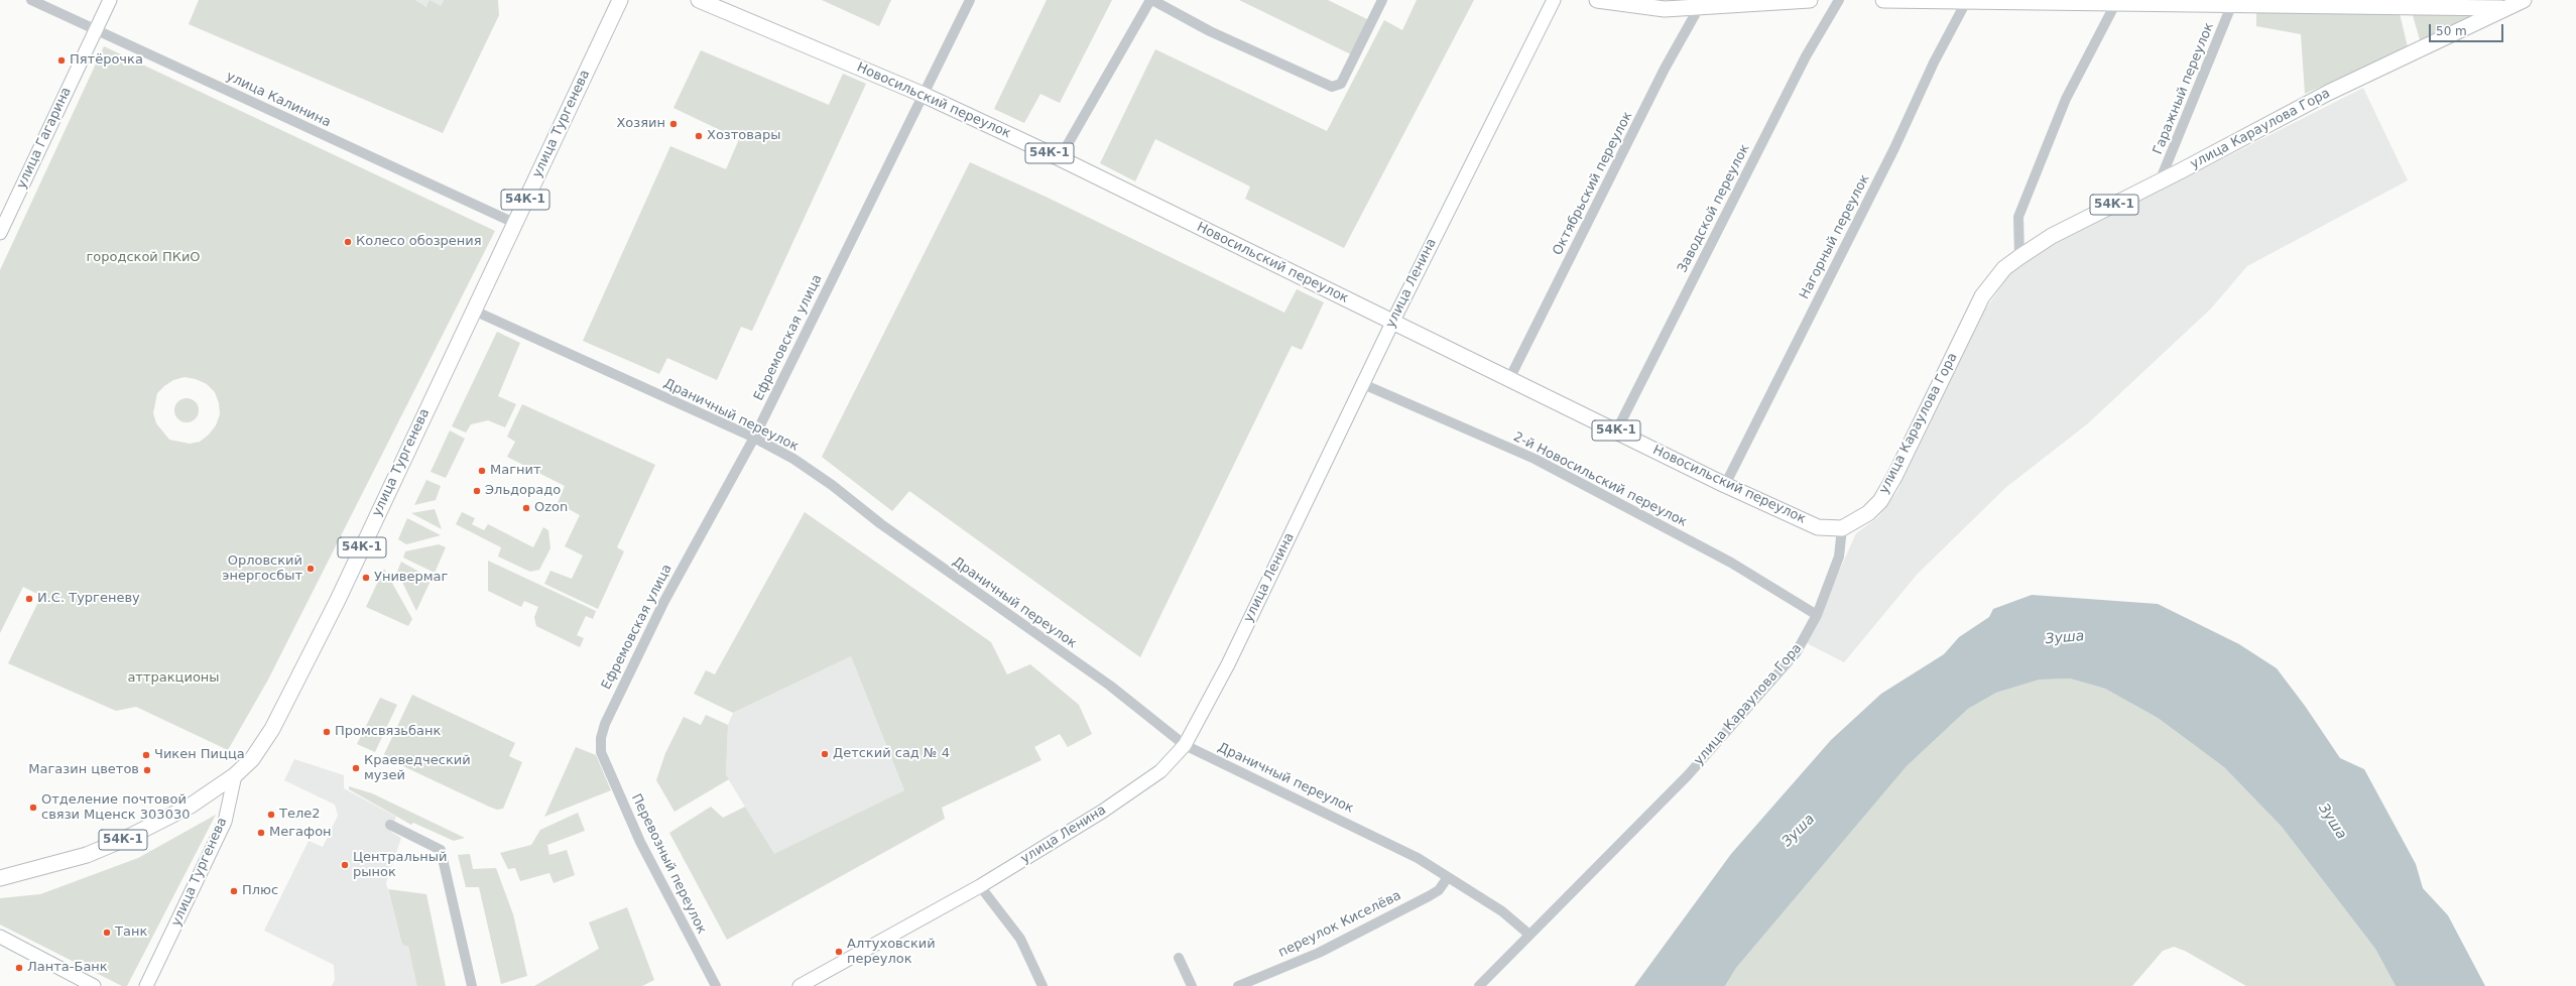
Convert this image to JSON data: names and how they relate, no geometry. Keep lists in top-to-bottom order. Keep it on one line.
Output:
{"streets":{"main road":["Новосильский переулок","улица Тургенева","улица Караулова Гора","улица Гагарина","54К-1","улица Ленина"],"street":["Гаражный переулок","улица Калинина","Октябрьский переулок","Заводской переулок","Нагорный переулок","Ефремовская улица","Драничный переулок","2-й Новосильский переулок","Перевозный переулок","переулок Киселёва"]},"crossings":[["Гаражный переулок","улица Караулова Гора"],["Гаражный переулок","54К-1"],["улица Калинина","улица Тургенева"],["улица Калинина","улица Гагарина"],["Новосильский переулок","улица Караулова Гора"],["Новосильский переулок","Октябрьский переулок"],["Новосильский переулок","Заводской переулок"],["Новосильский переулок","Нагорный переулок"],["Новосильский переулок","улица Ленина"],["Новосильский переулок","Ефремовская улица"],["улица Тургенева","54К-1"],["улица Тургенева","Драничный переулок"],["улица Караулова Гора","54К-1"],["улица Караулова Гора","Драничный переулок"],["улица Караулова Гора","2-й Новосильский переулок"],["54К-1","Нагорный переулок"],["улица Ленина","Драничный переулок"],["улица Ленина","2-й Новосильский переулок"],["Ефремовская улица","Драничный переулок"],["Ефремовская улица","Перевозный переулок"],["Драничный переулок","переулок Киселёва"]],"water":["Зуша"],"parks":["городской ПКиО","аттракционы"],"places":["Пятёрочка","Хозяин","Хозтовары","Колесо обозрения","Магнит","Эльдорадо","Ozon","Орловский энергосбыт","Универмаг","И.С. Тургеневу","Промсвязьбанк","Детский сад № 4","Чикен Пицца","Краеведческий музей","Магазин цветов","Отделение почтовой связи Мценск 303030","Теле2","Мегафон","Центральный рынок","Плюс","Танк","Алтуховский переулок","Ланта-Банк"],"scale_bar":"50 m"}
